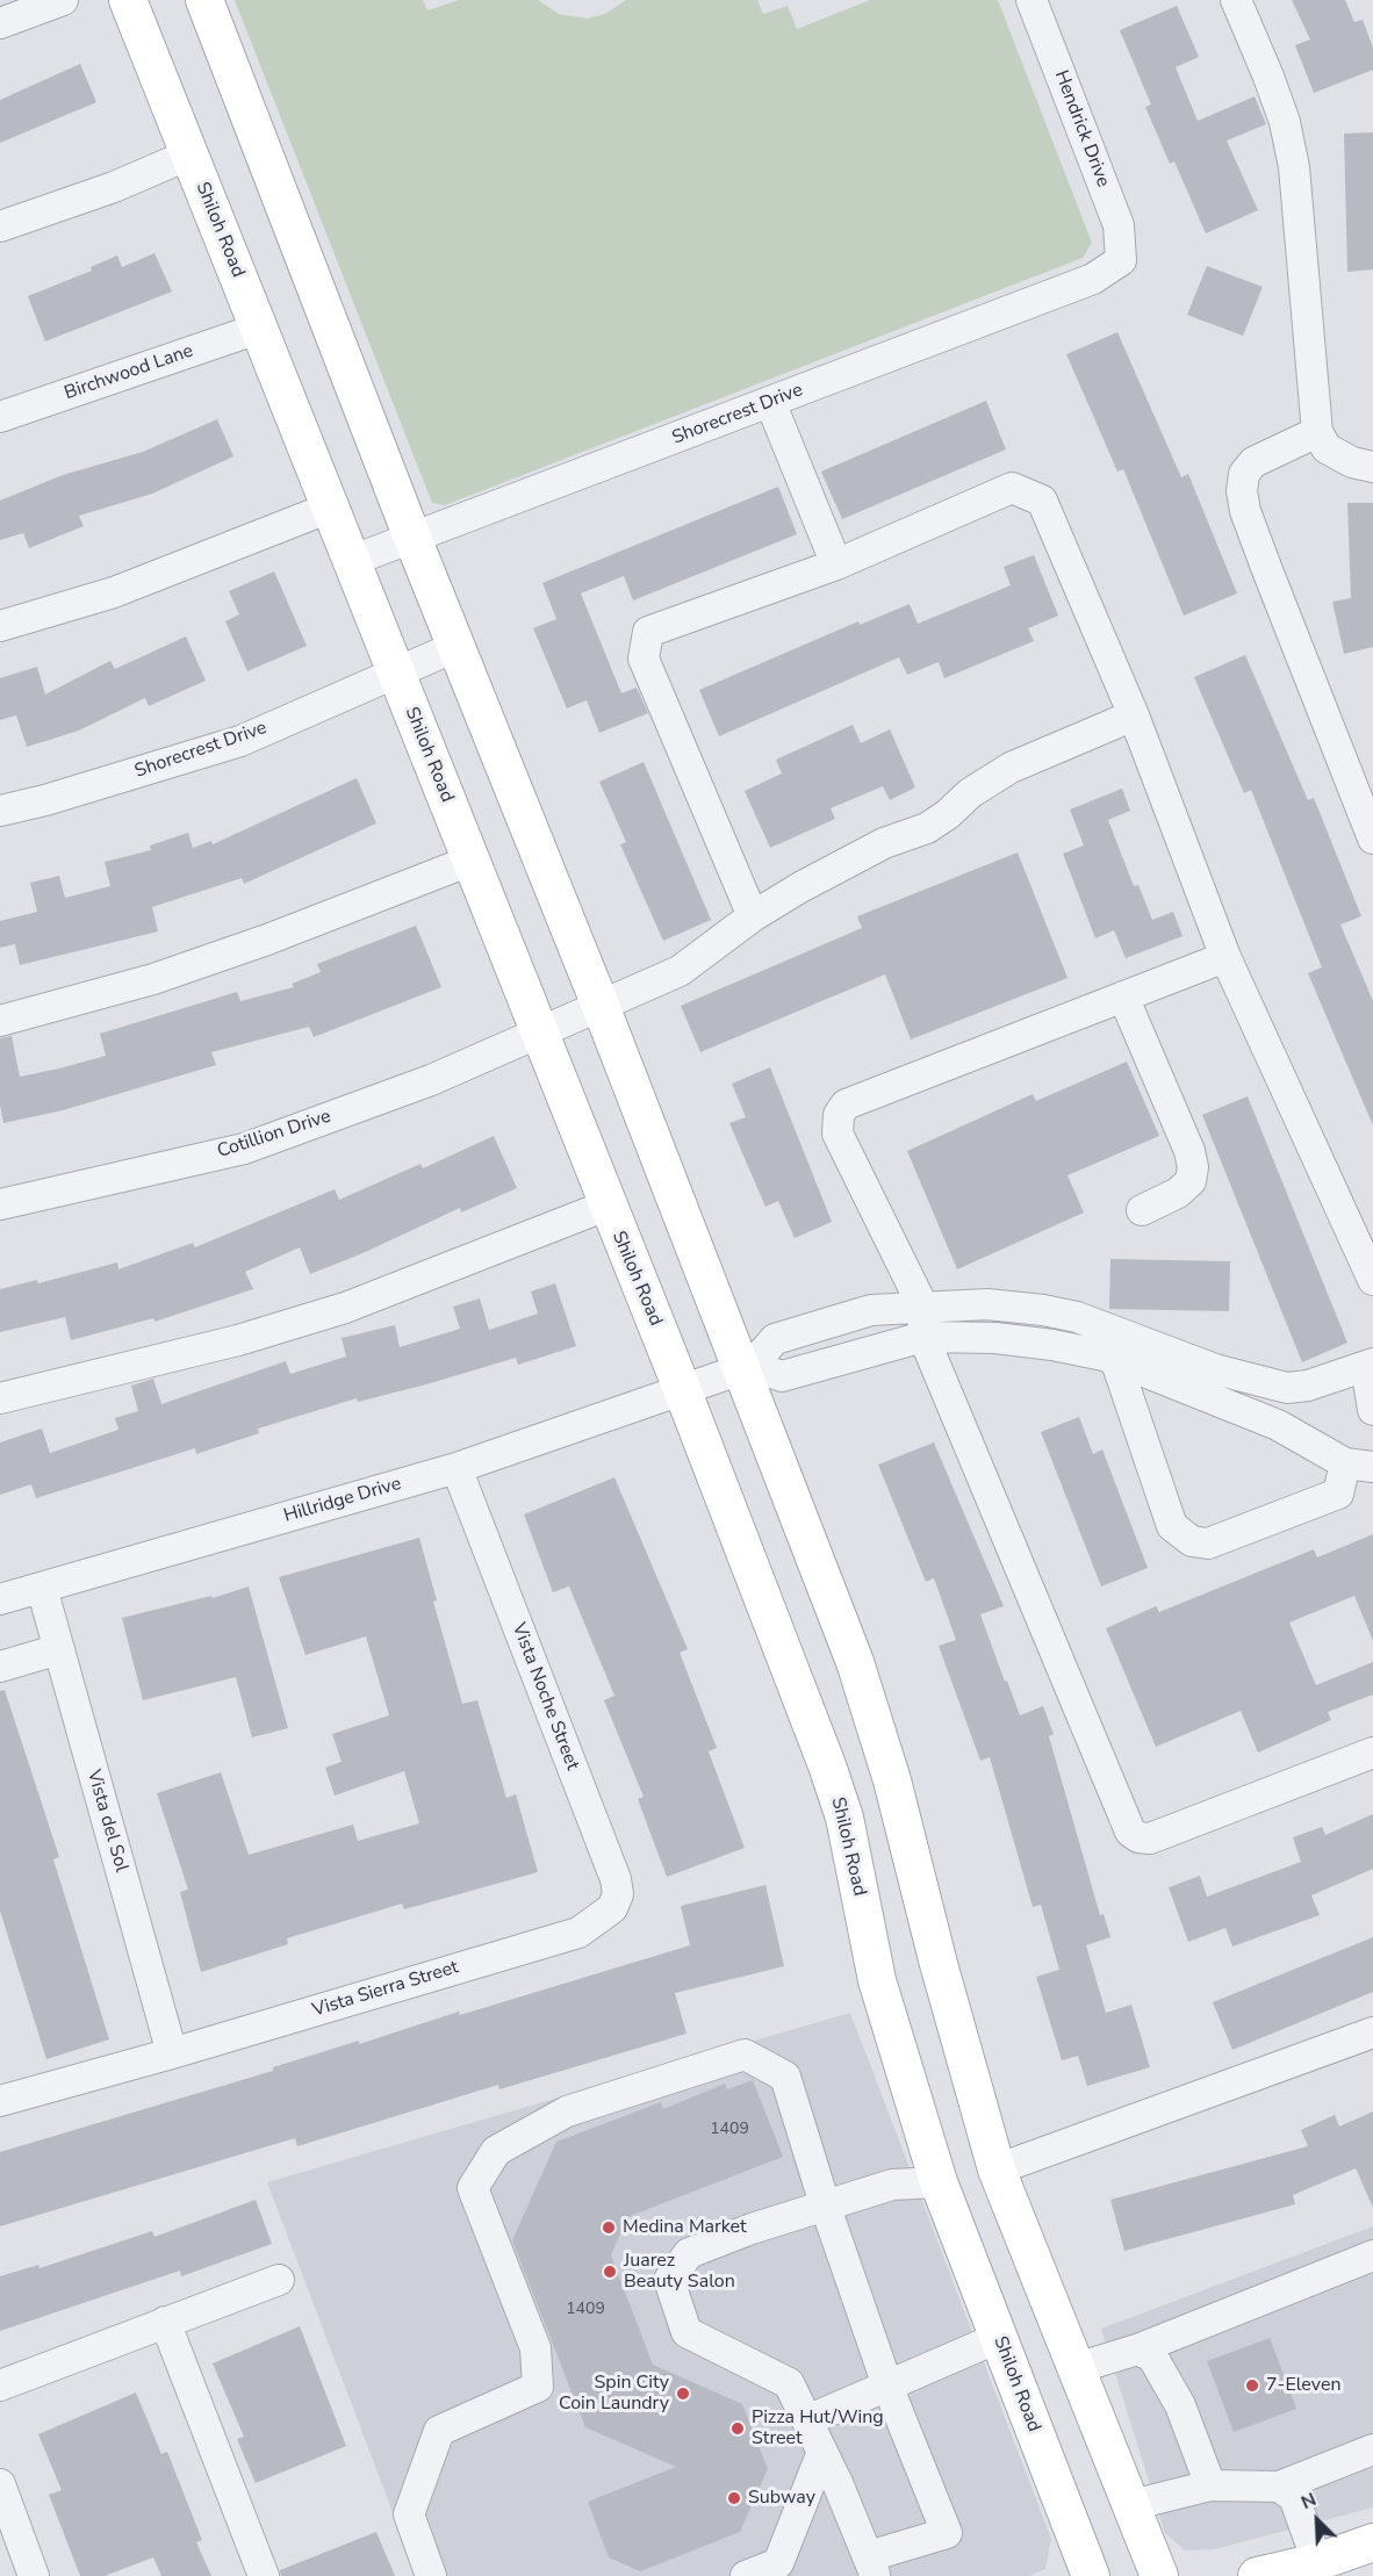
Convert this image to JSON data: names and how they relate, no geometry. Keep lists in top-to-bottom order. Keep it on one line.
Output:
{"streets":{"main road":["Shiloh Road"],"street":["Hendrick Drive","Birchwood Lane","Shorecrest Drive","Cotillion Drive","Hillridge Drive","Vista Noche Street","Vista del Sol","Vista Sierra Street"]},"crossings":[["Hendrick Drive","Shorecrest Drive"],["Shiloh Road","Birchwood Lane"],["Shiloh Road","Shorecrest Drive"],["Shiloh Road","Cotillion Drive"],["Shiloh Road","Hillridge Drive"],["Hillridge Drive","Vista Noche Street"],["Hillridge Drive","Vista del Sol"],["Vista Noche Street","Vista Sierra Street"],["Vista del Sol","Vista Sierra Street"]],"places":["Medina Market","Juarez Beauty Salon","7-Eleven","Spin City Coin Laundry","Pizza Hut/Wing Street","Subway"],"house_numbers":["1409","1409"],"north":"top left"}
